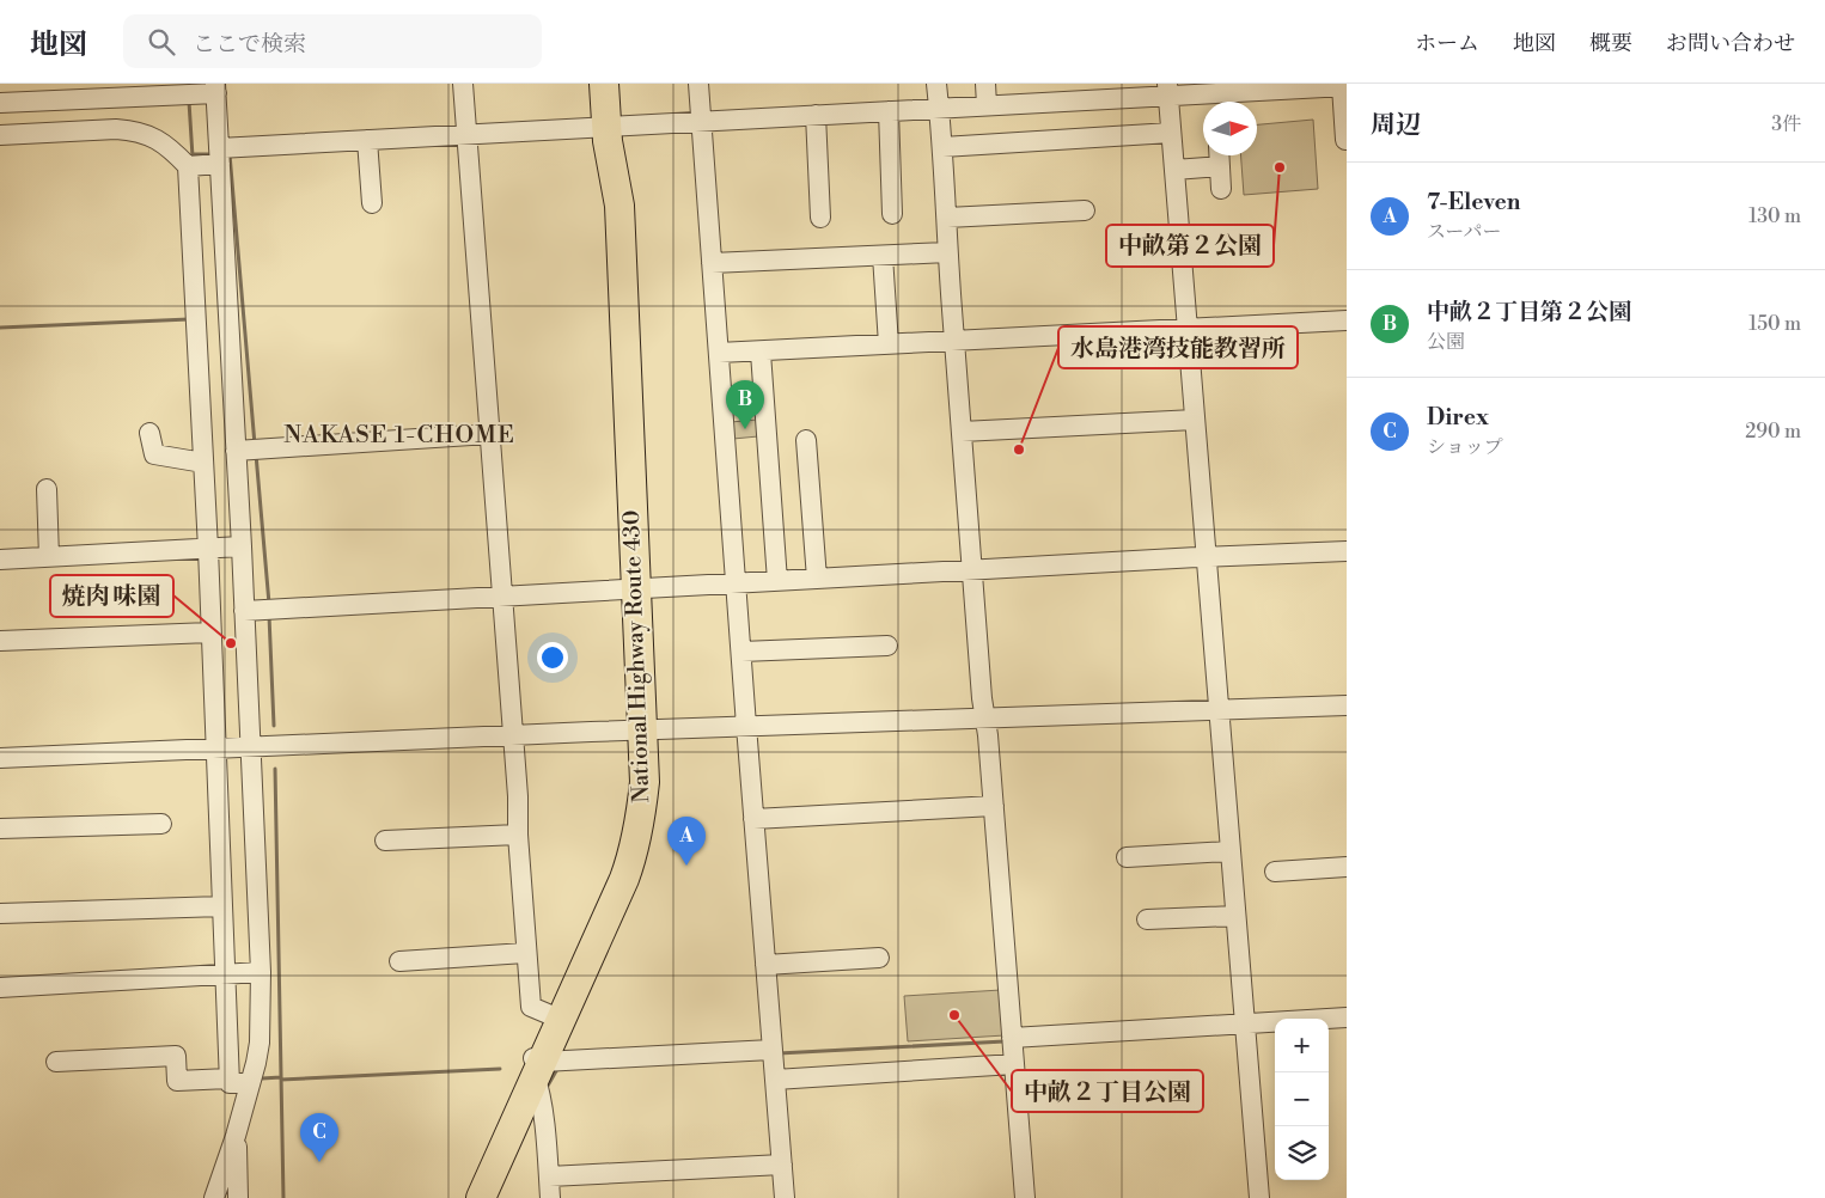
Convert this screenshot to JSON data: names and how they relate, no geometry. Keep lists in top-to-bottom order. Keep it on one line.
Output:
{"streets":{"highway":["National Highway Route 430"]},"districts":["NAKASE 1-CHOME"],"places":["中畝第２公園","水島港湾技能教習所","焼肉 味園","中畝２丁目公園"],"north":"right","page":{"header":"地図","search":"ここで検索","nav":["ホーム","地図","概要","お問い合わせ"],"heading":["周辺","3件"],"list":[{"mark":"A","name":"7-Eleven","note":"スーパー","value":"130 m"},{"mark":"B","name":"中畝２丁目第２公園","note":"公園","value":"150 m"},{"mark":"C","name":"Direx","note":"ショップ","value":"290 m"}],"pins":["B","A","C"],"map_buttons":["+","−"]}}
